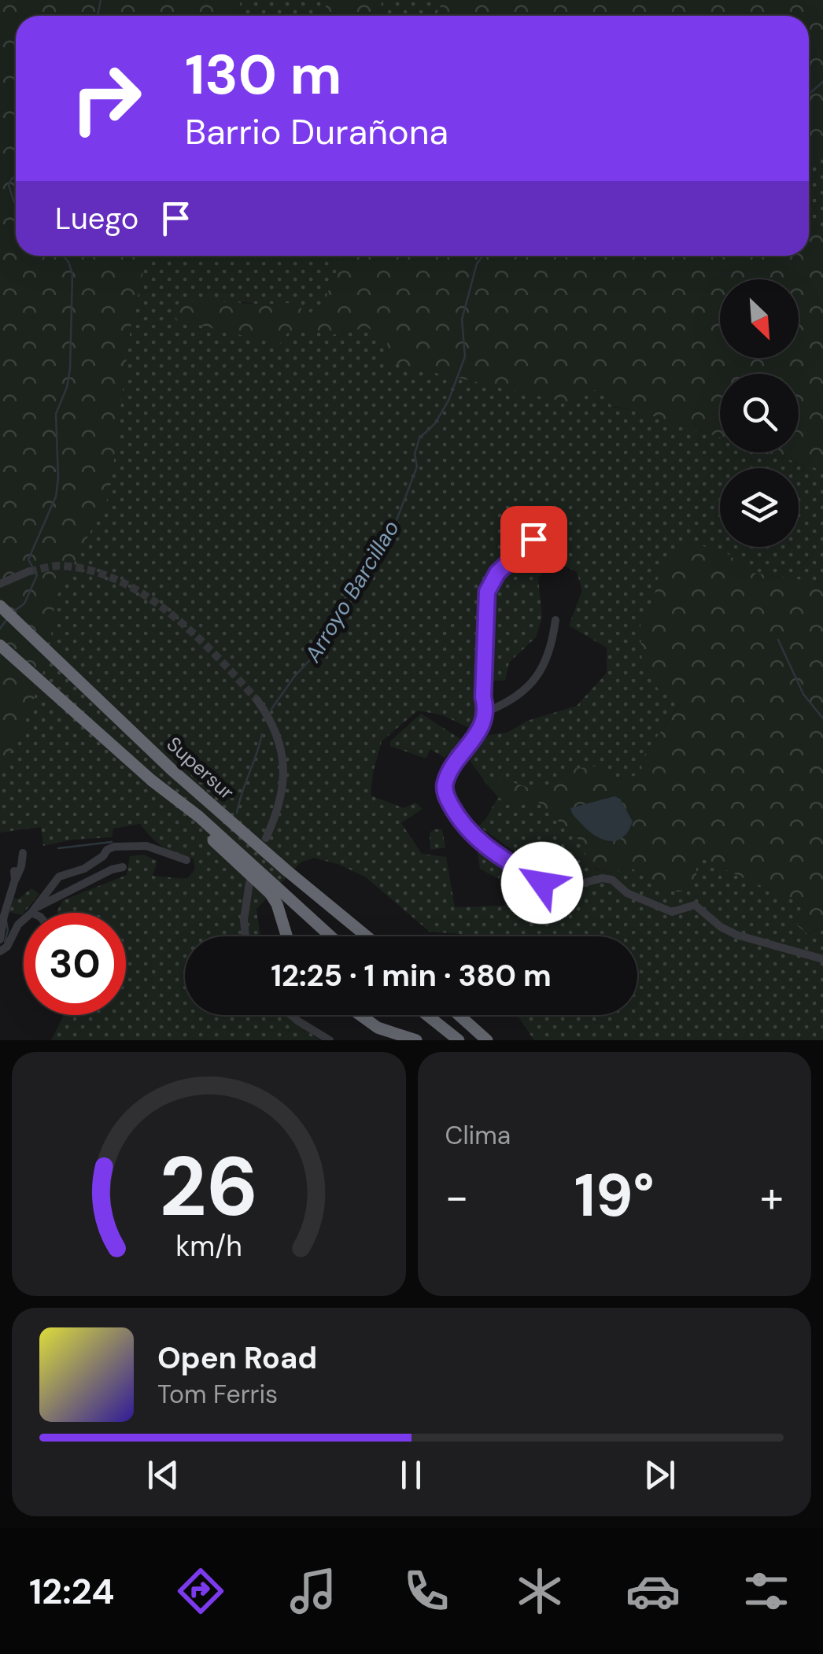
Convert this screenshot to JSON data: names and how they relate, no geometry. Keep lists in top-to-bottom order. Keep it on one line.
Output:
{"streets":{"highway":["Supersur"]},"water":["Arroyo Barcillao"],"north":"bottom right","page":{"turn":["130 m","Barrio Durañona"],"then":"Luego","limit":"30","trip":"12:25 · 1 min · 380 m","tile":"Clima","heat":["−","19°","+"],"song":["Open Road","Tom Ferris"],"tabs":"12:24","gauge":["26","km/h"]}}
